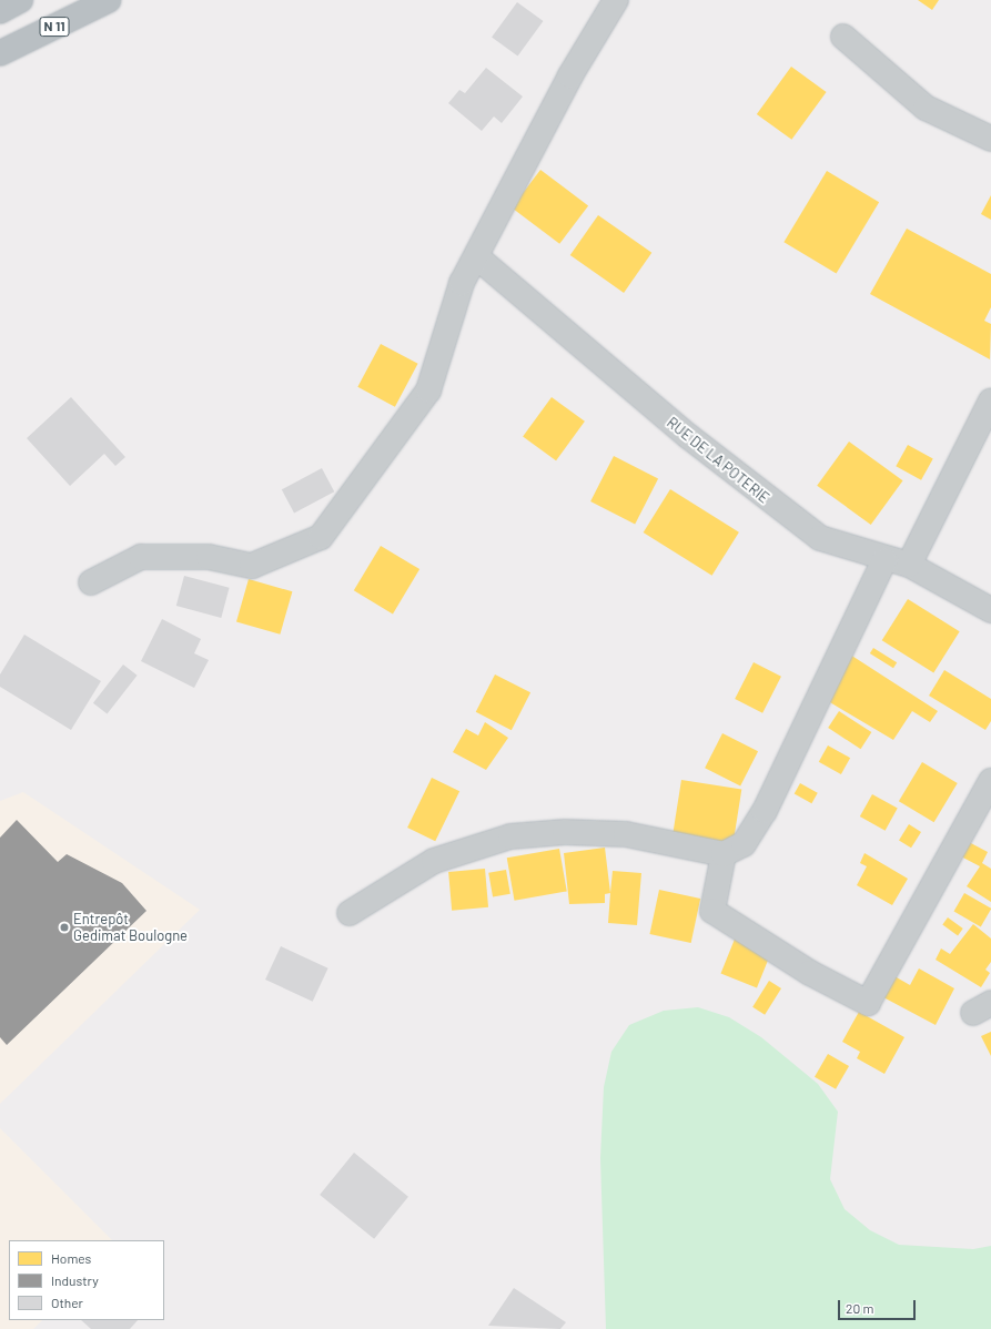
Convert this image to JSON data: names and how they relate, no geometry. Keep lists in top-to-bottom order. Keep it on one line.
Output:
{"streets":{"highway":["N 11"],"street":["RUE DE LA POTERIE"]},"places":["Entrepôt Gedimat Boulogne"],"legend":["Homes","Industry","Other"],"scale_bar":"20 m"}
